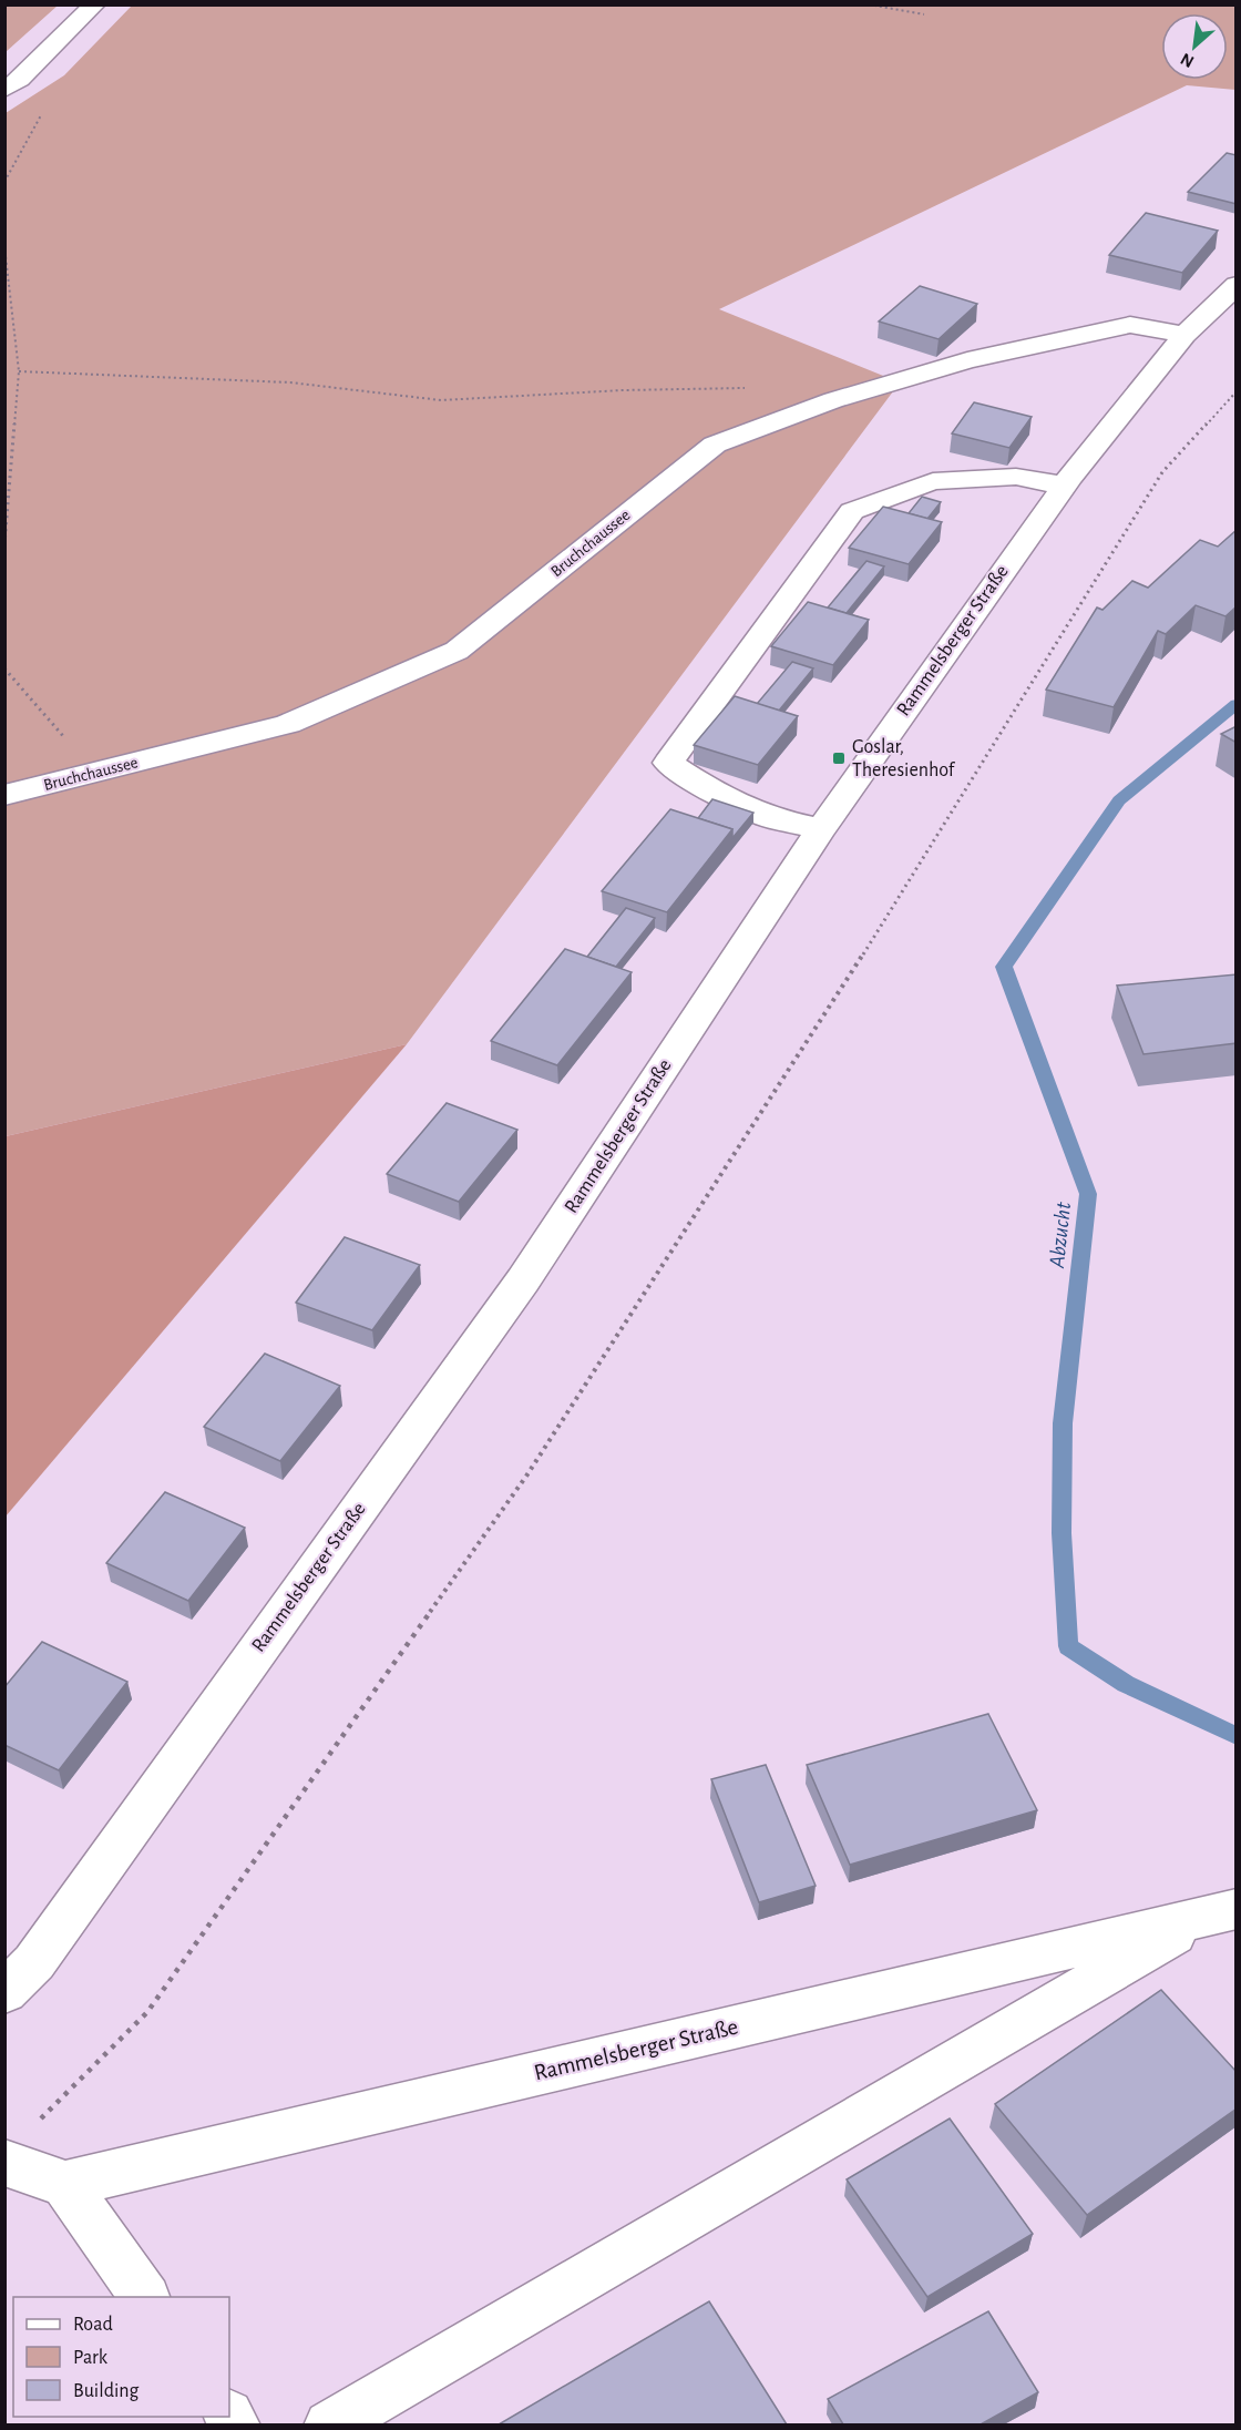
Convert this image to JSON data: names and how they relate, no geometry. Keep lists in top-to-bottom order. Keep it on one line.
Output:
{"streets":{"street":["Bruchchaussee","Rammelsberger Straße"]},"crossings":[["Bruchchaussee","Rammelsberger Straße"]],"water":["Abzucht"],"places":{"transit":["Goslar, Theresienhof"]},"legend":["Road","Park","Building"],"north":"bottom left"}
